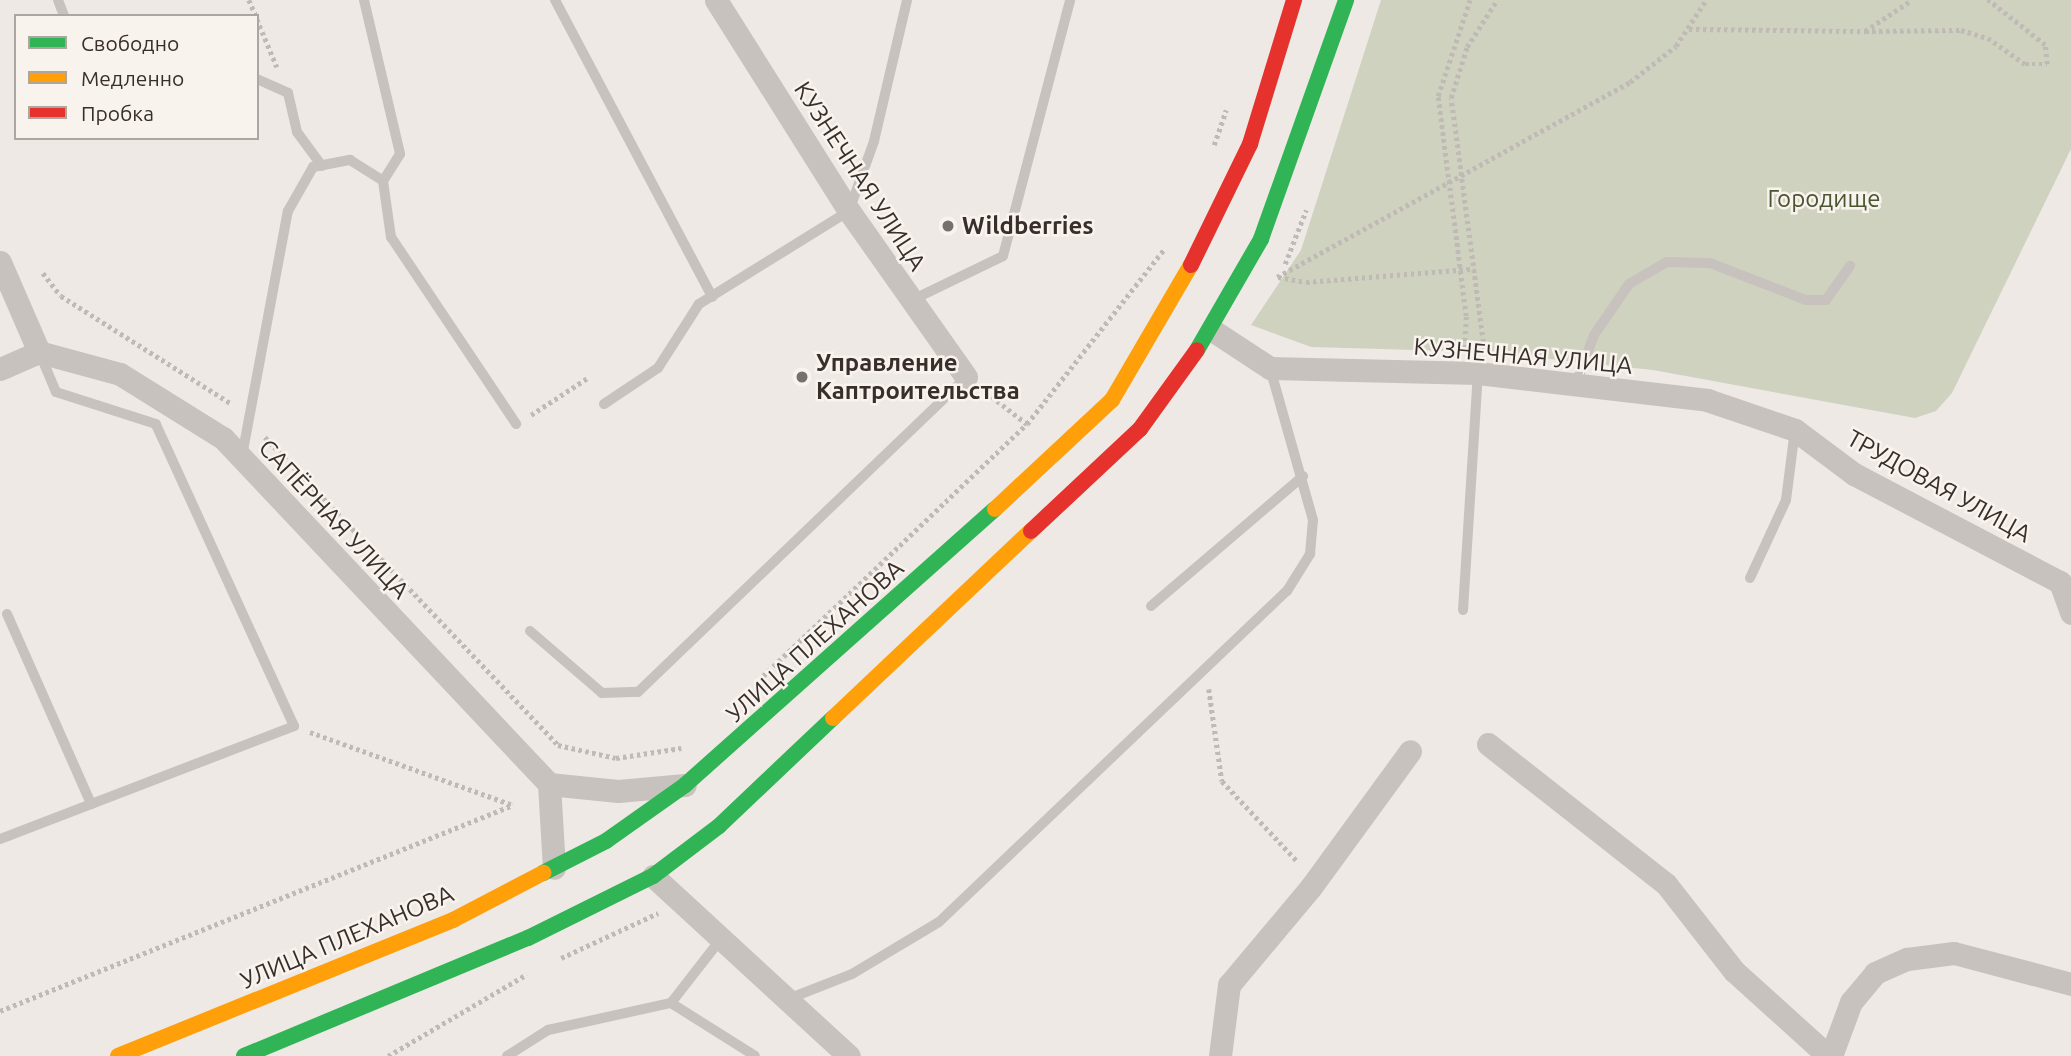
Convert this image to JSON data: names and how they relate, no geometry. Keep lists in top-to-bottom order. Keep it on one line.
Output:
{"streets":{"main road":["УЛИЦА ПЛЕХАНОВА"],"street":["КУЗНЕЧНАЯ УЛИЦА","ТРУДОВАЯ УЛИЦА","САПЁРНАЯ УЛИЦА"]},"crossings":[["КУЗНЕЧНАЯ УЛИЦА","ТРУДОВАЯ УЛИЦА"]],"parks":["Городище"],"places":["Wildberries","Управление Каптроительства"],"legend":["Свободно","Медленно","Пробка"]}
